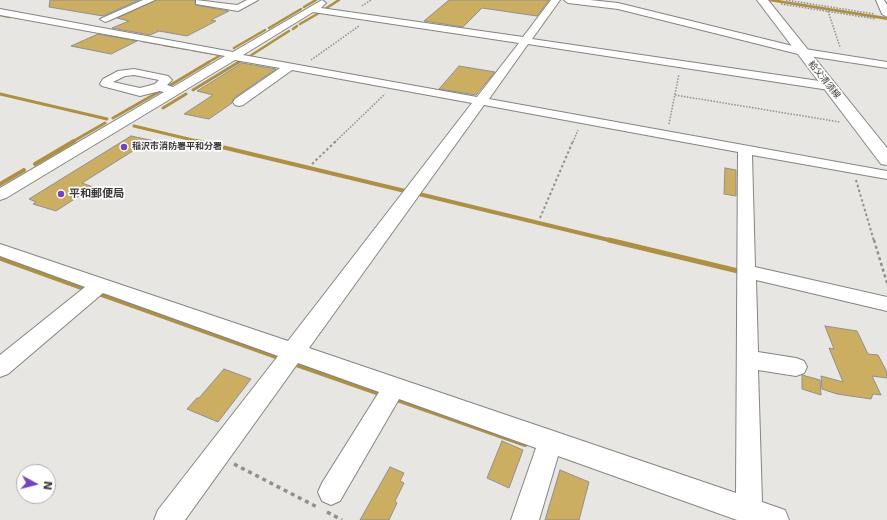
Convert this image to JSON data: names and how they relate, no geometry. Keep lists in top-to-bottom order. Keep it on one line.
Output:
{"streets":{"main road":["給父清須線"]},"places":["稲沢市消防署平和分署","平和郵便局"],"north":"right"}
